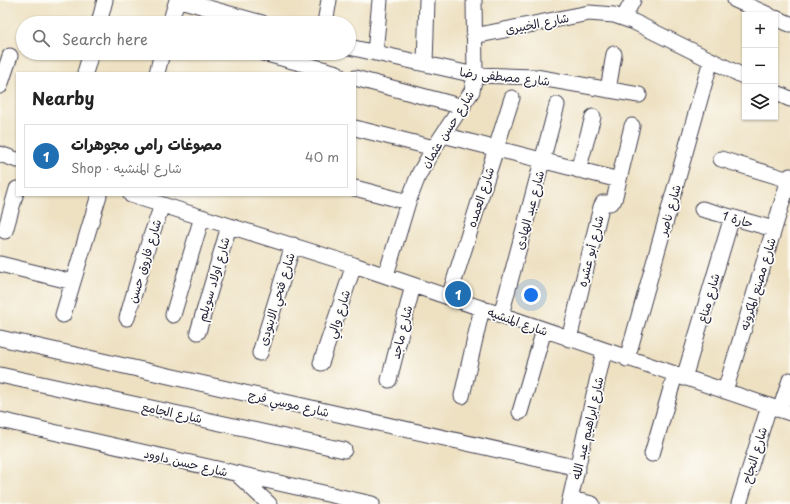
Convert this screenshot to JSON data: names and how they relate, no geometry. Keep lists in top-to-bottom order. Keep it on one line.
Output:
{"streets":{"street":["شارع الخبيرى","شارع مصطفى رضا","شارع حسن عثمان","شارع العمده","شارع عبد الهادى","شارع ناصر","حارة 1","شارع أبو عشره","شارع فاروق حسن","شارع اولاد سويلم","شارع مصنع المكرونه","شارع مناع","شارع فتحي الابنودى","شارع والي","شارع المنشيه","شارع ماجد","شارع موسي فرج","شارع الجامع","شارع ابراهيم عبد الله","شارع النجاح","شارع حسن داوود"]},"crossings":[["شارع الخبيرى","شارع حسن عثمان"],["شارع الخبيرى","شارع ناصر"],["شارع مصطفى رضا","شارع حسن عثمان"],["شارع حسن عثمان","شارع المنشيه"],["شارع العمده","شارع المنشيه"],["شارع عبد الهادى","شارع المنشيه"],["شارع ناصر","شارع المنشيه"],["حارة 1","شارع مصنع المكرونه"],["حارة 1","شارع مناع"],["شارع أبو عشره","شارع المنشيه"],["شارع فاروق حسن","شارع المنشيه"],["شارع اولاد سويلم","شارع المنشيه"],["شارع مصنع المكرونه","شارع المنشيه"],["شارع مناع","شارع المنشيه"],["شارع فتحي الابنودى","شارع المنشيه"],["شارع والي","شارع المنشيه"],["شارع المنشيه","شارع ماجد"],["شارع المنشيه","شارع ابراهيم عبد الله"],["شارع المنشيه","شارع النجاح"],["شارع موسي فرج","شارع ابراهيم عبد الله"]],"page":{"map_buttons":["+","−"],"search":"Search here","heading":"Nearby","list":[{"mark":"1","name":"مصوغات رامى مجوهرات","note":"Shop · شارع المنشيه","value":"40 m"}],"pins":"1"}}
